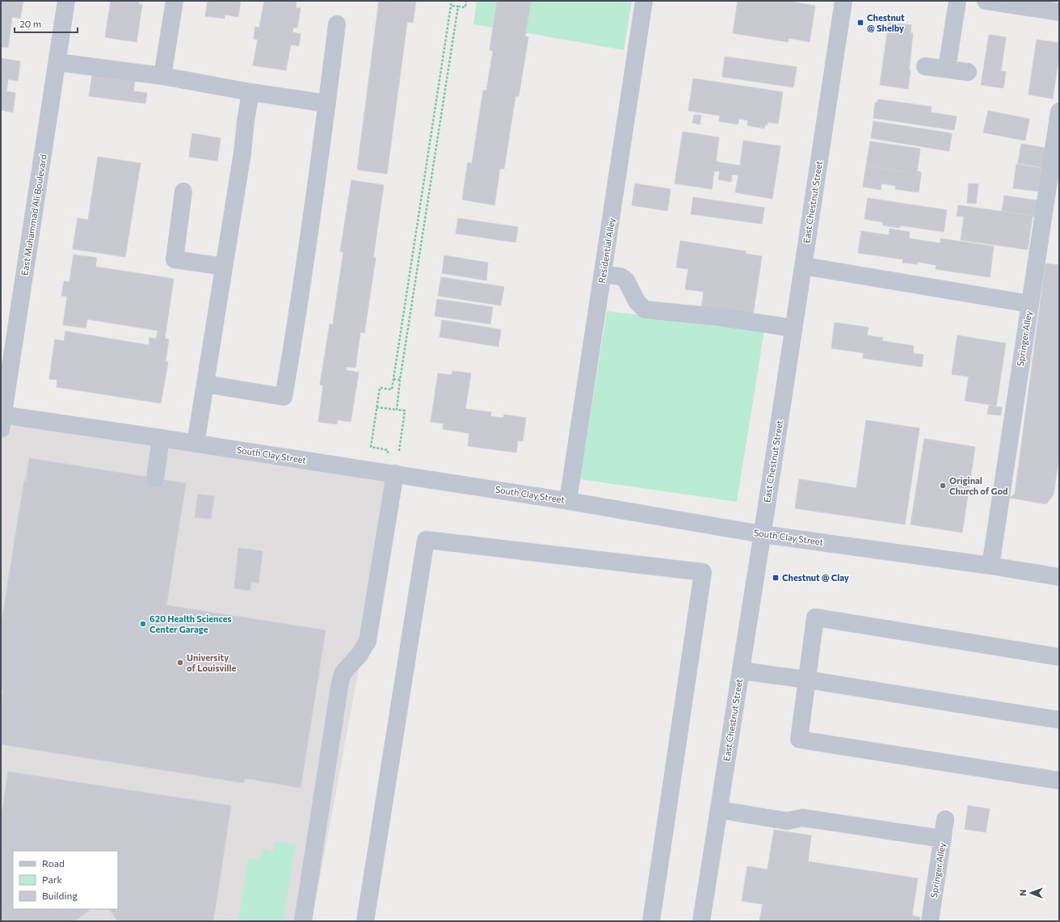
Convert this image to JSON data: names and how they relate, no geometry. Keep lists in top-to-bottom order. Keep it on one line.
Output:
{"streets":{"street":["East Chestnut Street","East Muhammad Ali Boulevard","Residential Alley","Springer Alley","South Clay Street"]},"crossings":[["East Chestnut Street","South Clay Street"],["East Muhammad Ali Boulevard","South Clay Street"],["Residential Alley","South Clay Street"],["Springer Alley","South Clay Street"]],"places":{"transit":["Chestnut @ Shelby","Chestnut @ Clay"],"other":["Original Church of God","620 Health Sciences Center Garage","University of Louisville"]},"legend":["Road","Park","Building"],"scale_bar":"20 m","north":"left"}
